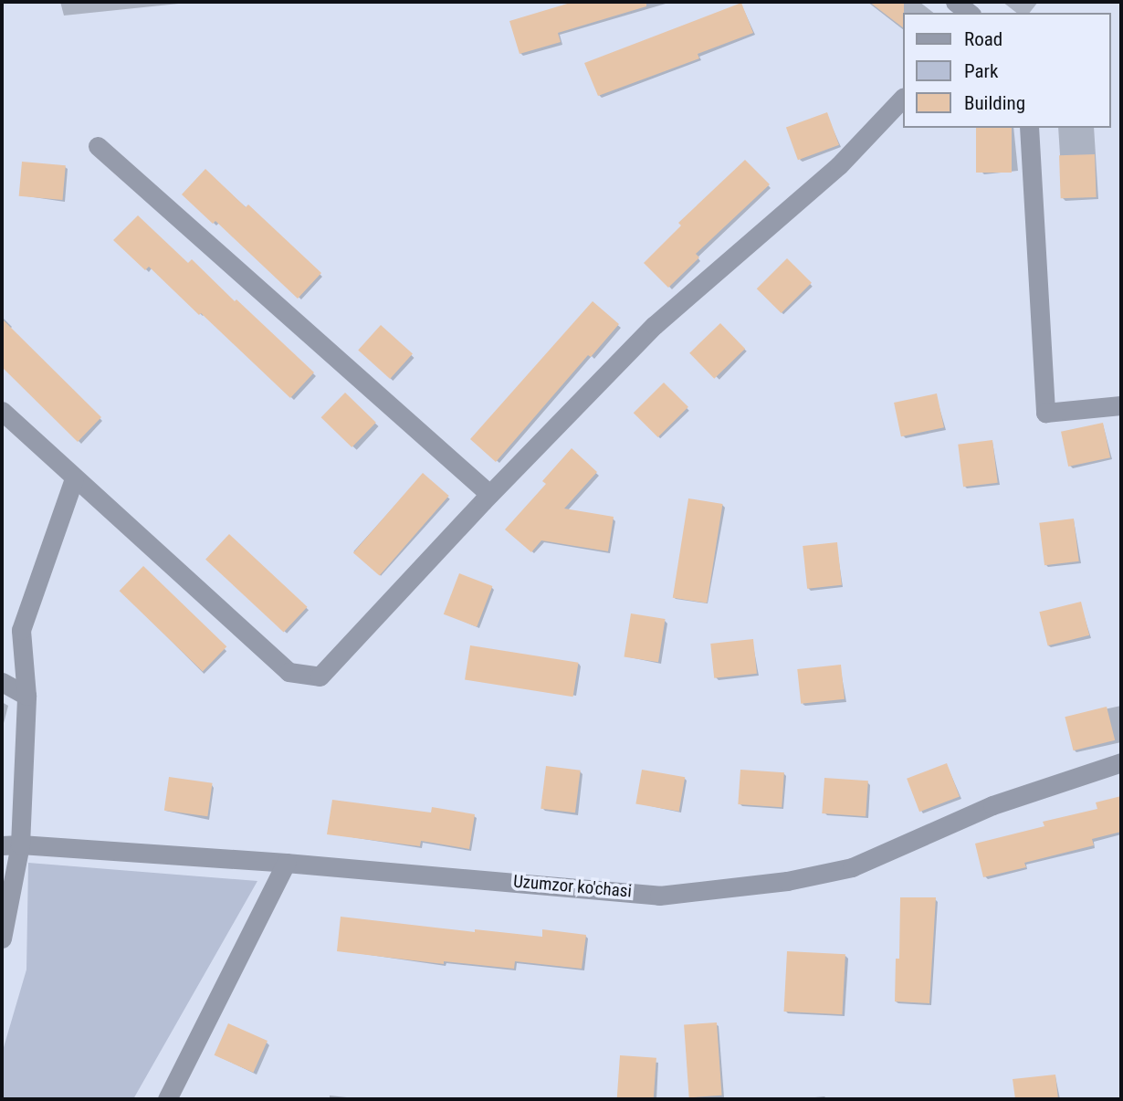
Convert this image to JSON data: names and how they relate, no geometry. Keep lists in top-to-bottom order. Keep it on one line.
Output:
{"streets":{"street":["Uzumzor ko'chasi"]},"legend":["Road","Park","Building"]}
